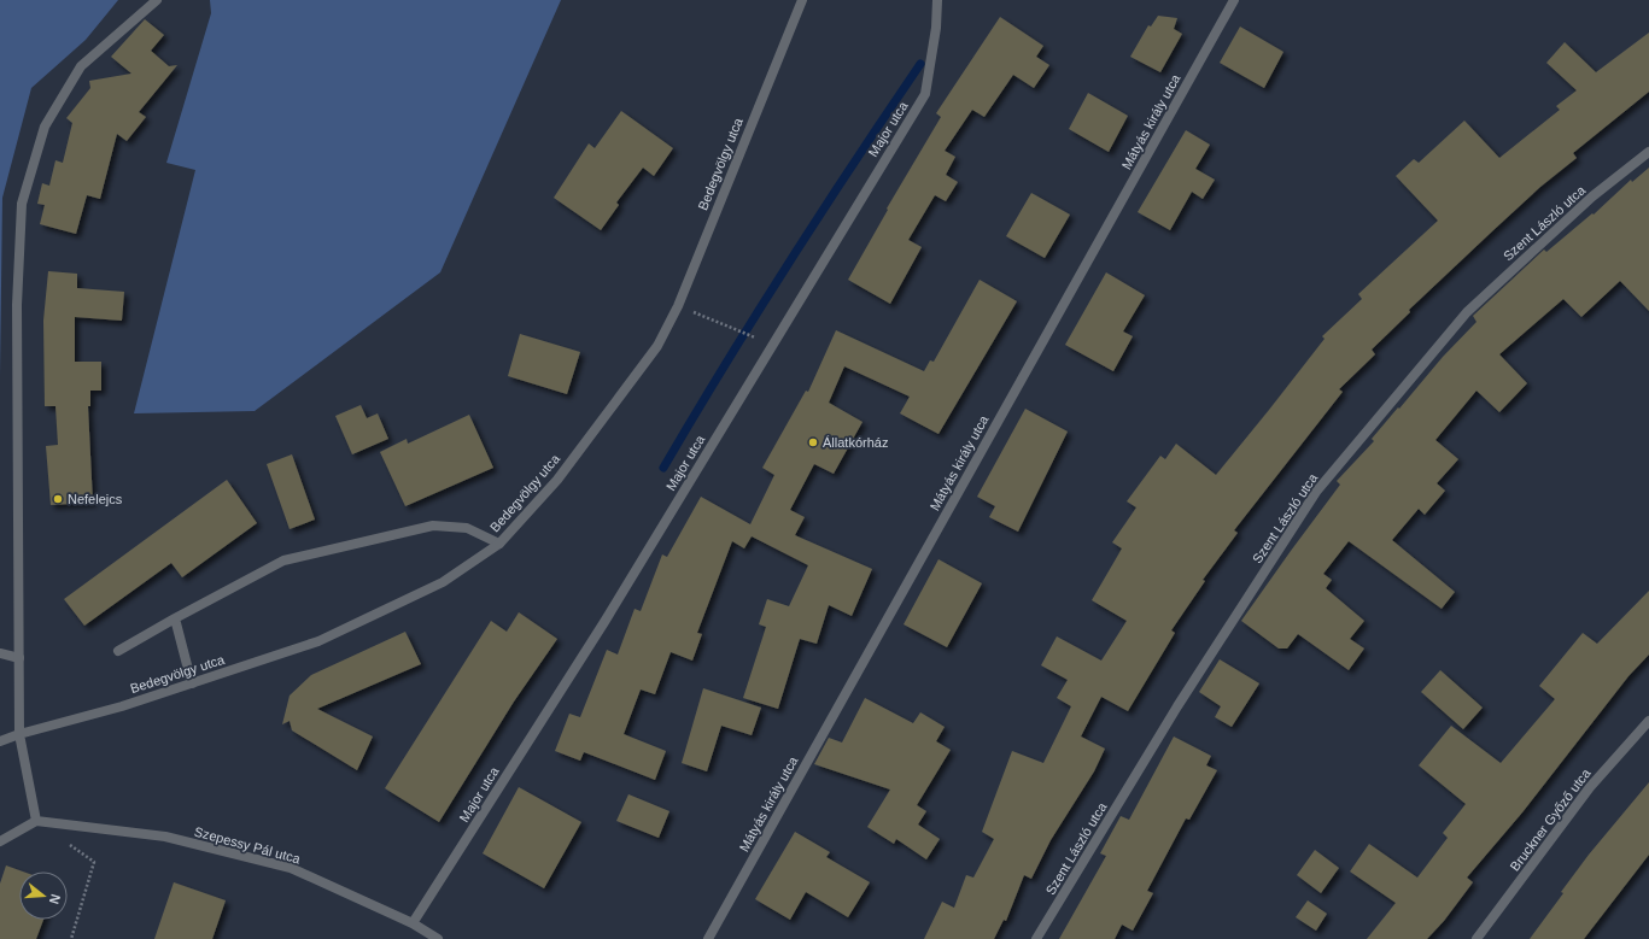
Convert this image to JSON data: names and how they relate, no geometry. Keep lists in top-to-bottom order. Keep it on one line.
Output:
{"streets":{"street":["Mátyás király utca","Major utca","Bedegvölgy utca","Szent László utca","Bruckner Győző utca","Szepessy Pál utca"]},"crossings":[["Major utca","Szepessy Pál utca"]],"places":["Állatkórház","Nefelejcs"],"north":"right"}
